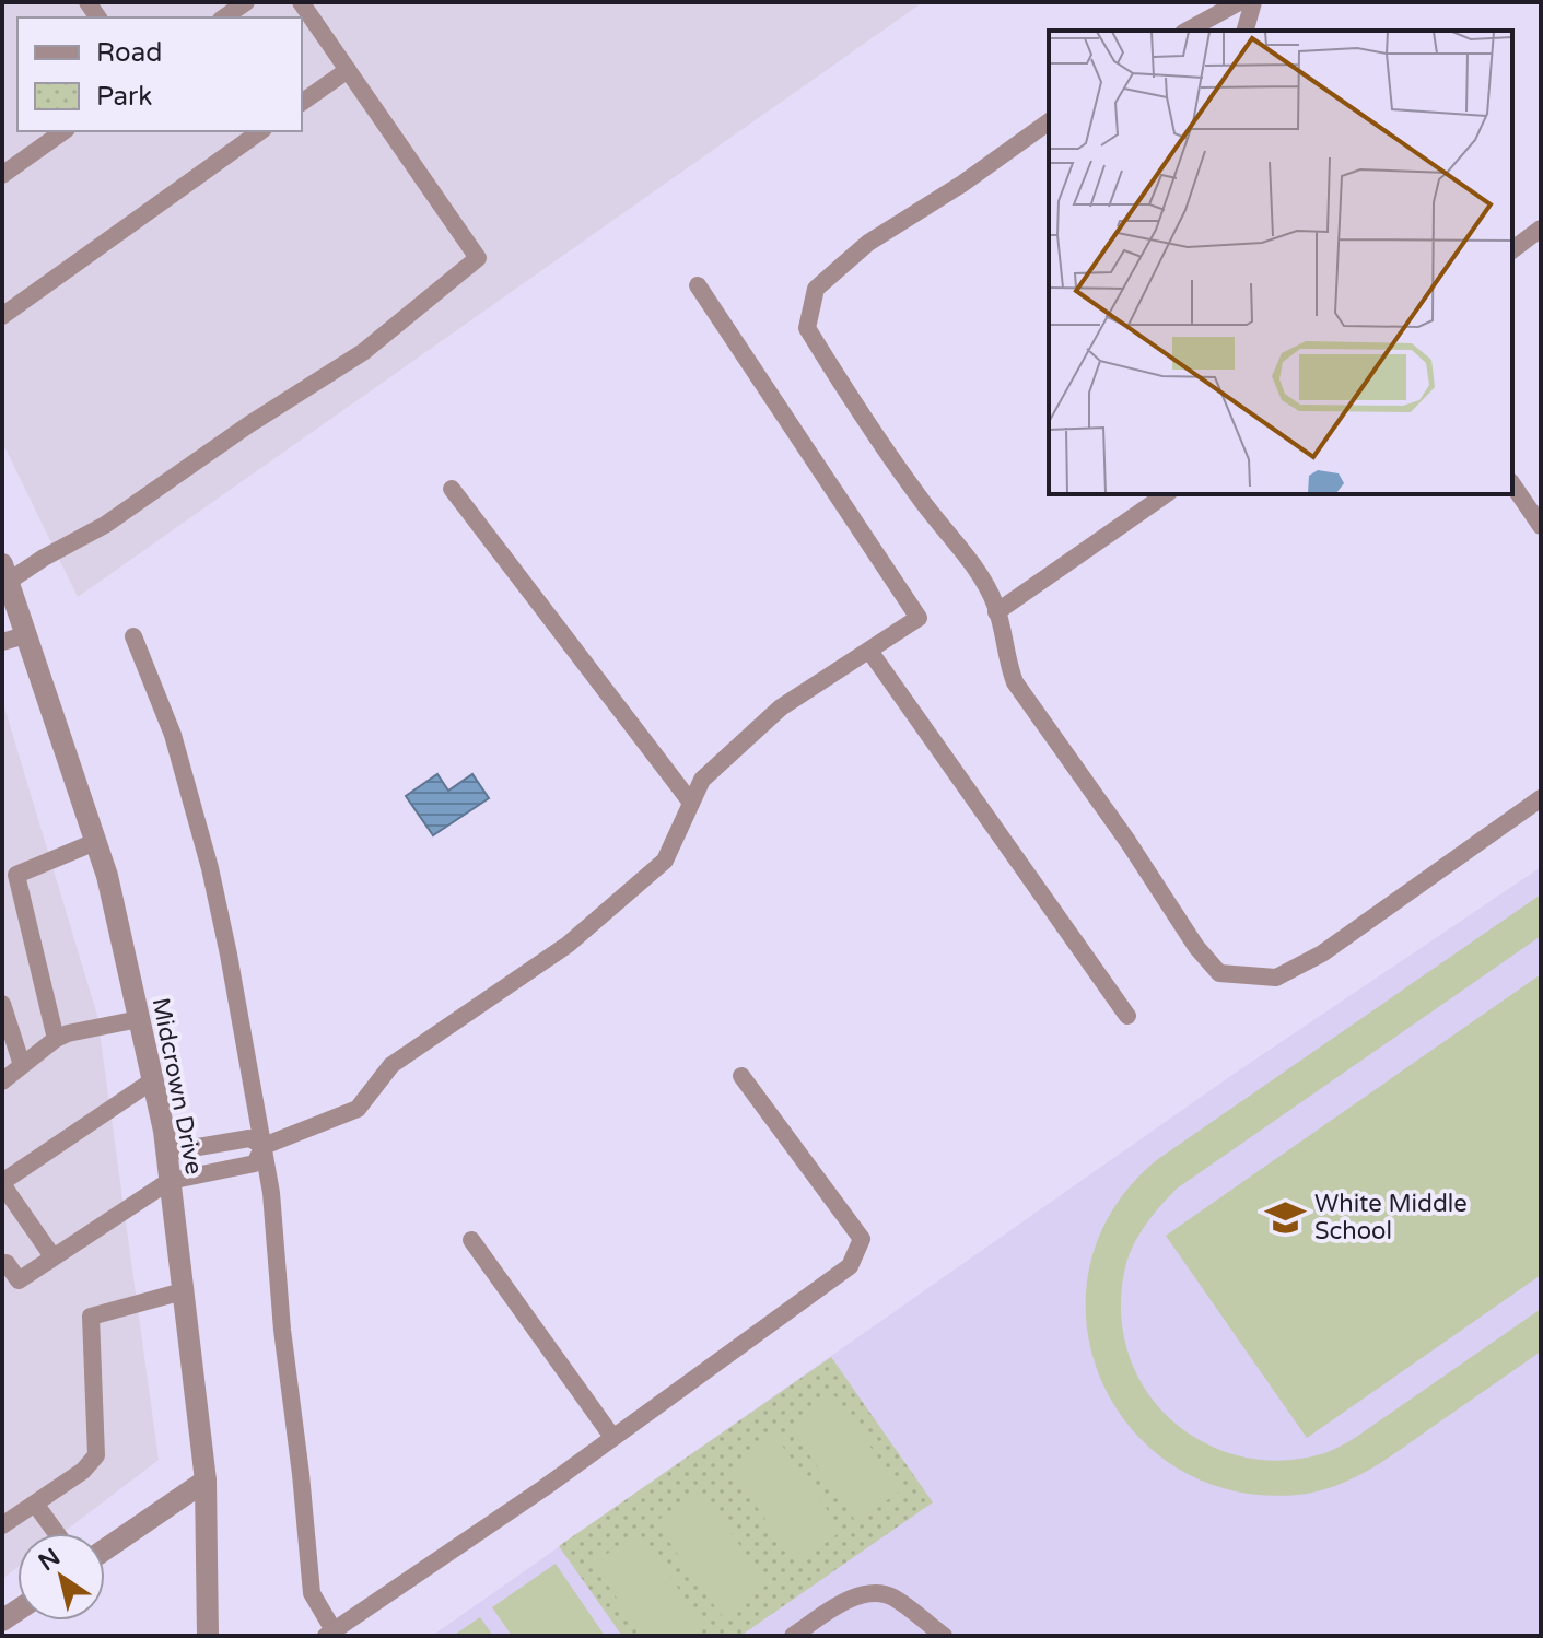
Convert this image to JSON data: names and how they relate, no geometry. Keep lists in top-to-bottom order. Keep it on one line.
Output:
{"streets":{"street":["Midcrown Drive"]},"places":{"school or university":["White Middle School"]},"legend":["Road","Park"],"north":"top left"}
